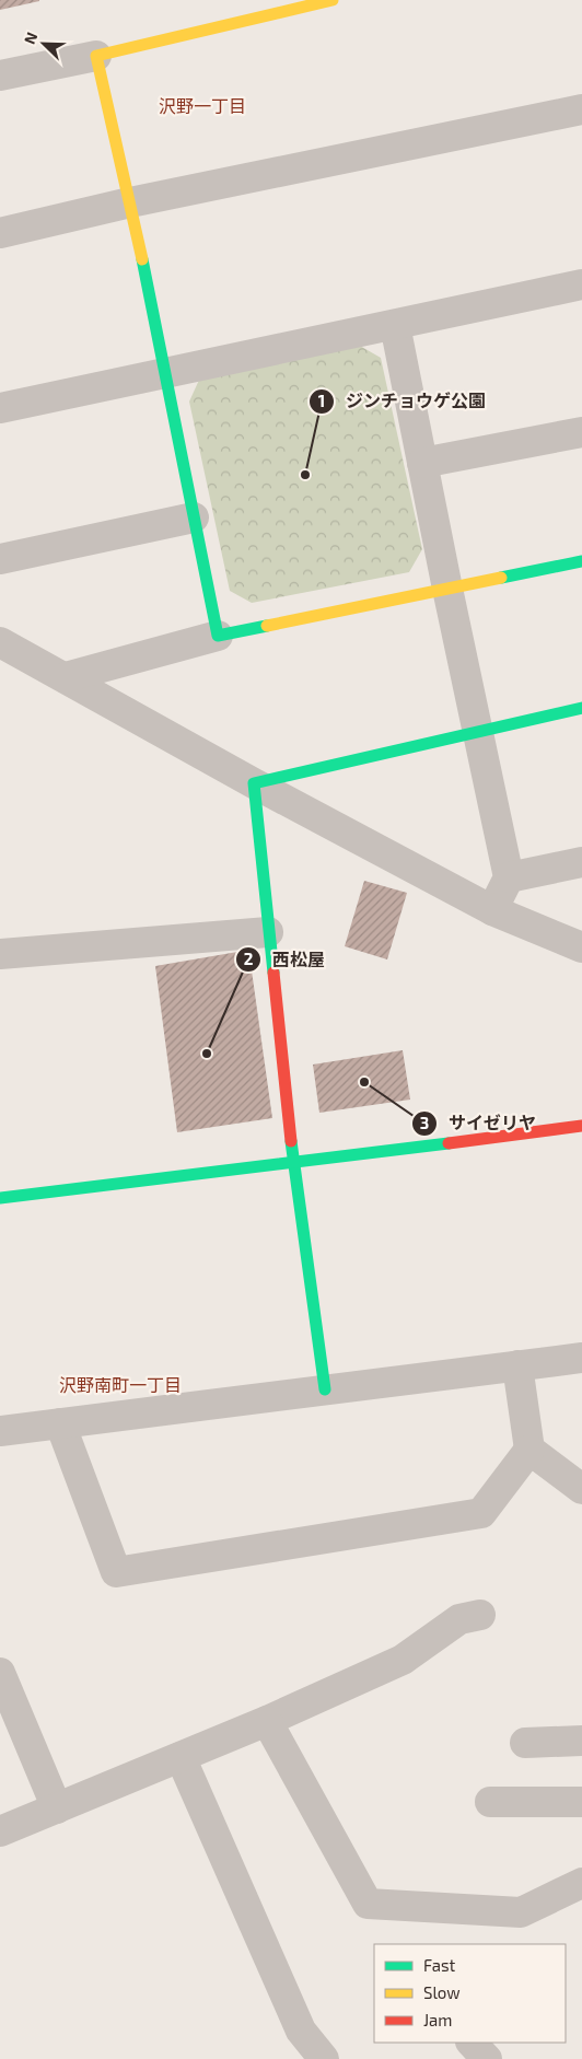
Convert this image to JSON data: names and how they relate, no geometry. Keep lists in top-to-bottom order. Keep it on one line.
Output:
{"districts":["沢野一丁目","沢野南町一丁目"],"places":["ジンチョウゲ公園","西松屋","サイゼリヤ"],"legend":["Fast","Slow","Jam"],"north":"top left"}
